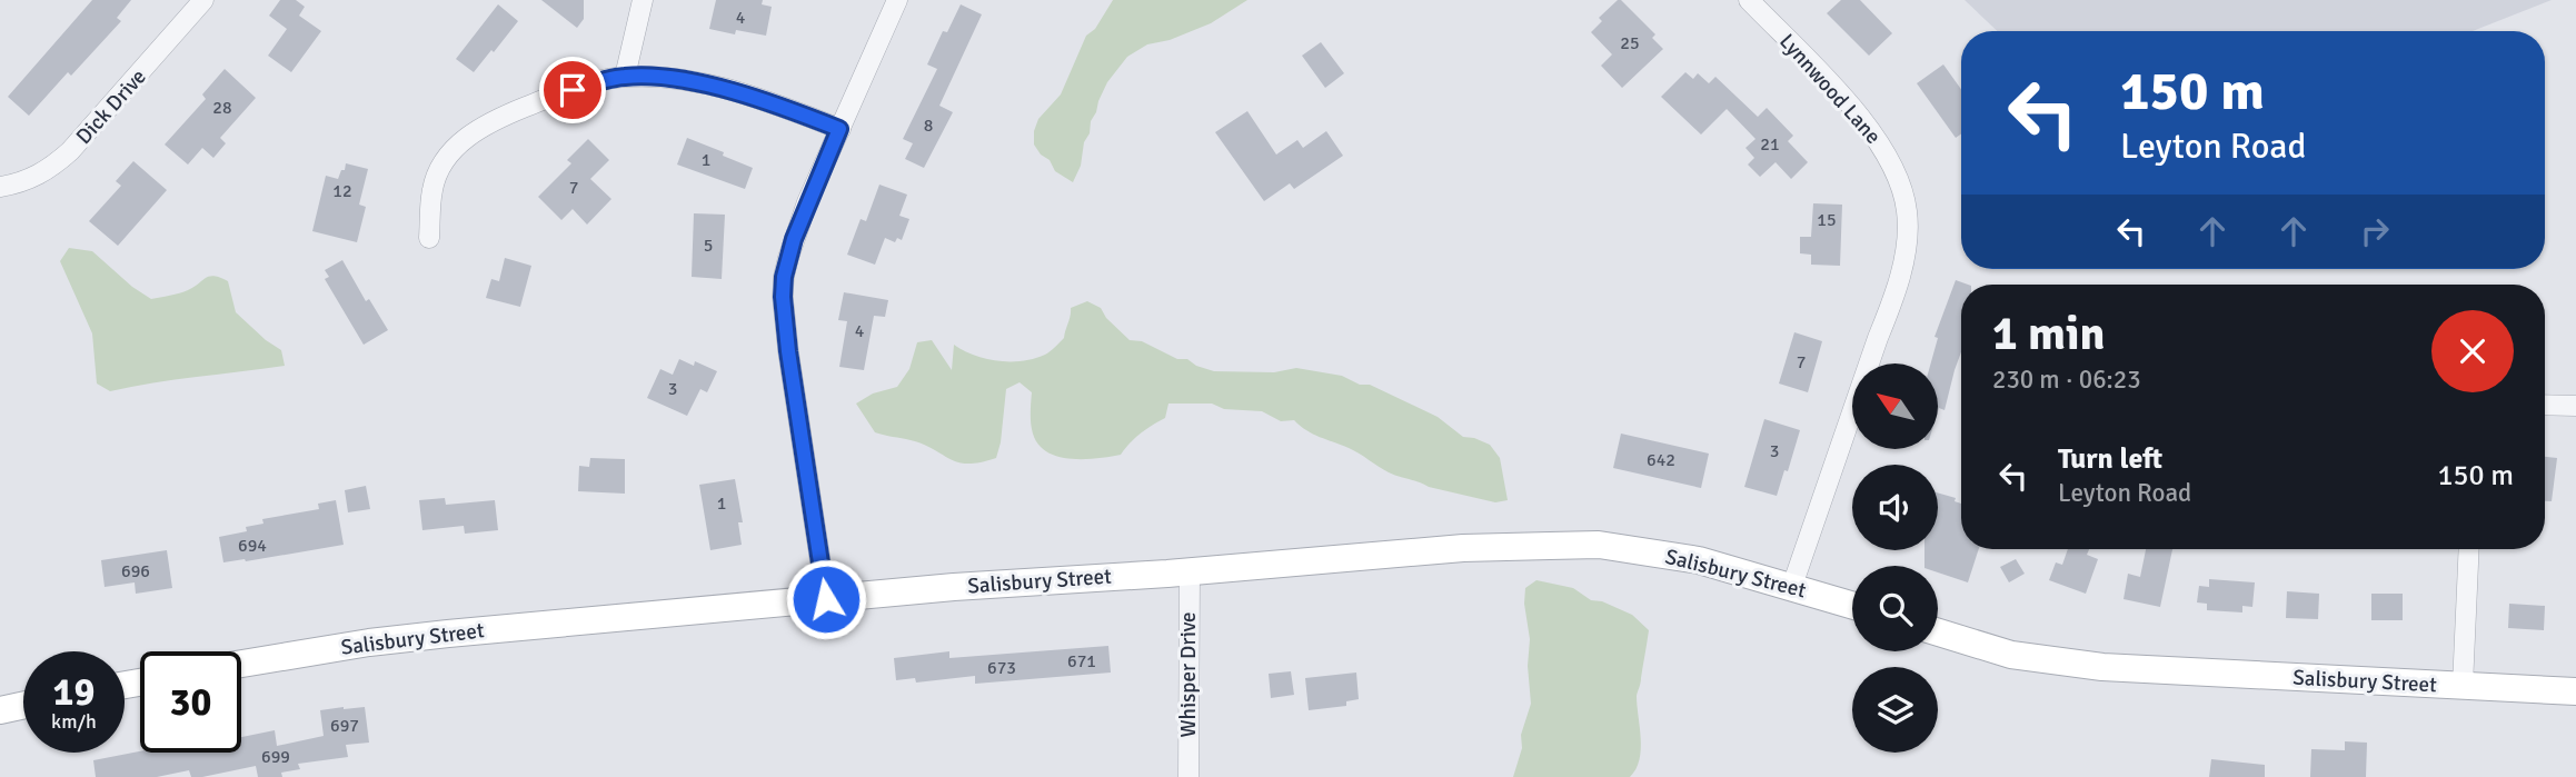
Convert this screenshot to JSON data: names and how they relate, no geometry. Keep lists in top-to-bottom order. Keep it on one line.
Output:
{"streets":{"main road":["Salisbury Street"],"street":["Lynnwood Lane","Dick Drive","Whisper Drive"]},"crossings":[["Lynnwood Lane","Salisbury Street"],["Salisbury Street","Whisper Drive"]],"house_numbers":["4","25","28","8","21","1","7","12","15","5","4","7","3","3","642","1","694","696","671","673","697","699"],"north":"top left","page":{"turn":["150 m","Leyton Road"],"heading":["1 min","230 m · 06:23"],"list":[{"name":"Turn left","note":"Leyton Road","value":"150 m"}],"speed":"19 km/h","limit":"30"}}
